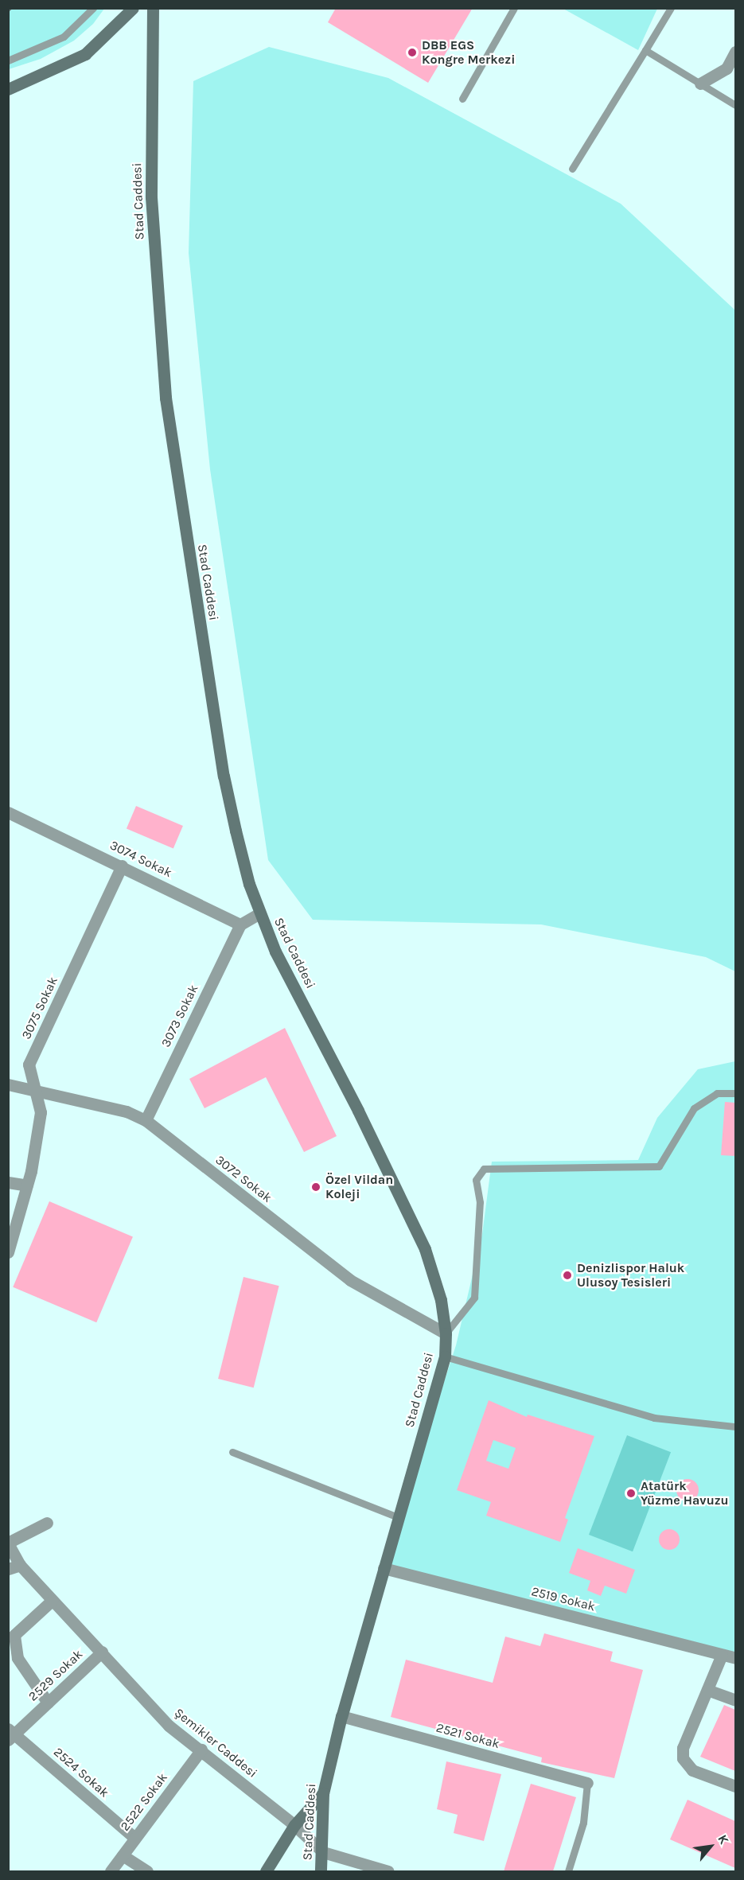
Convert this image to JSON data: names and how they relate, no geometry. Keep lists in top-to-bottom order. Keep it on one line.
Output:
{"streets":{"street":["Stad Caddesi","3074 Sokak","3075 Sokak","3073 Sokak","3072 Sokak","2519 Sokak","2529 Sokak","2521 Sokak","Şemikler Caddesi","2524 Sokak","2522 Sokak"]},"crossings":[["Stad Caddesi","3072 Sokak"],["Stad Caddesi","2519 Sokak"],["Stad Caddesi","2521 Sokak"],["Stad Caddesi","Şemikler Caddesi"],["3074 Sokak","3075 Sokak"],["3074 Sokak","3073 Sokak"],["3075 Sokak","3072 Sokak"],["3073 Sokak","3072 Sokak"],["2529 Sokak","Şemikler Caddesi"],["2529 Sokak","2524 Sokak"],["Şemikler Caddesi","2522 Sokak"],["2524 Sokak","2522 Sokak"]],"places":["DBB EGS Kongre Merkezi","Özel Vildan Koleji","Denizlispor Haluk Ulusoy Tesisleri","Atatürk Yüzme Havuzu"],"north":"top right"}
